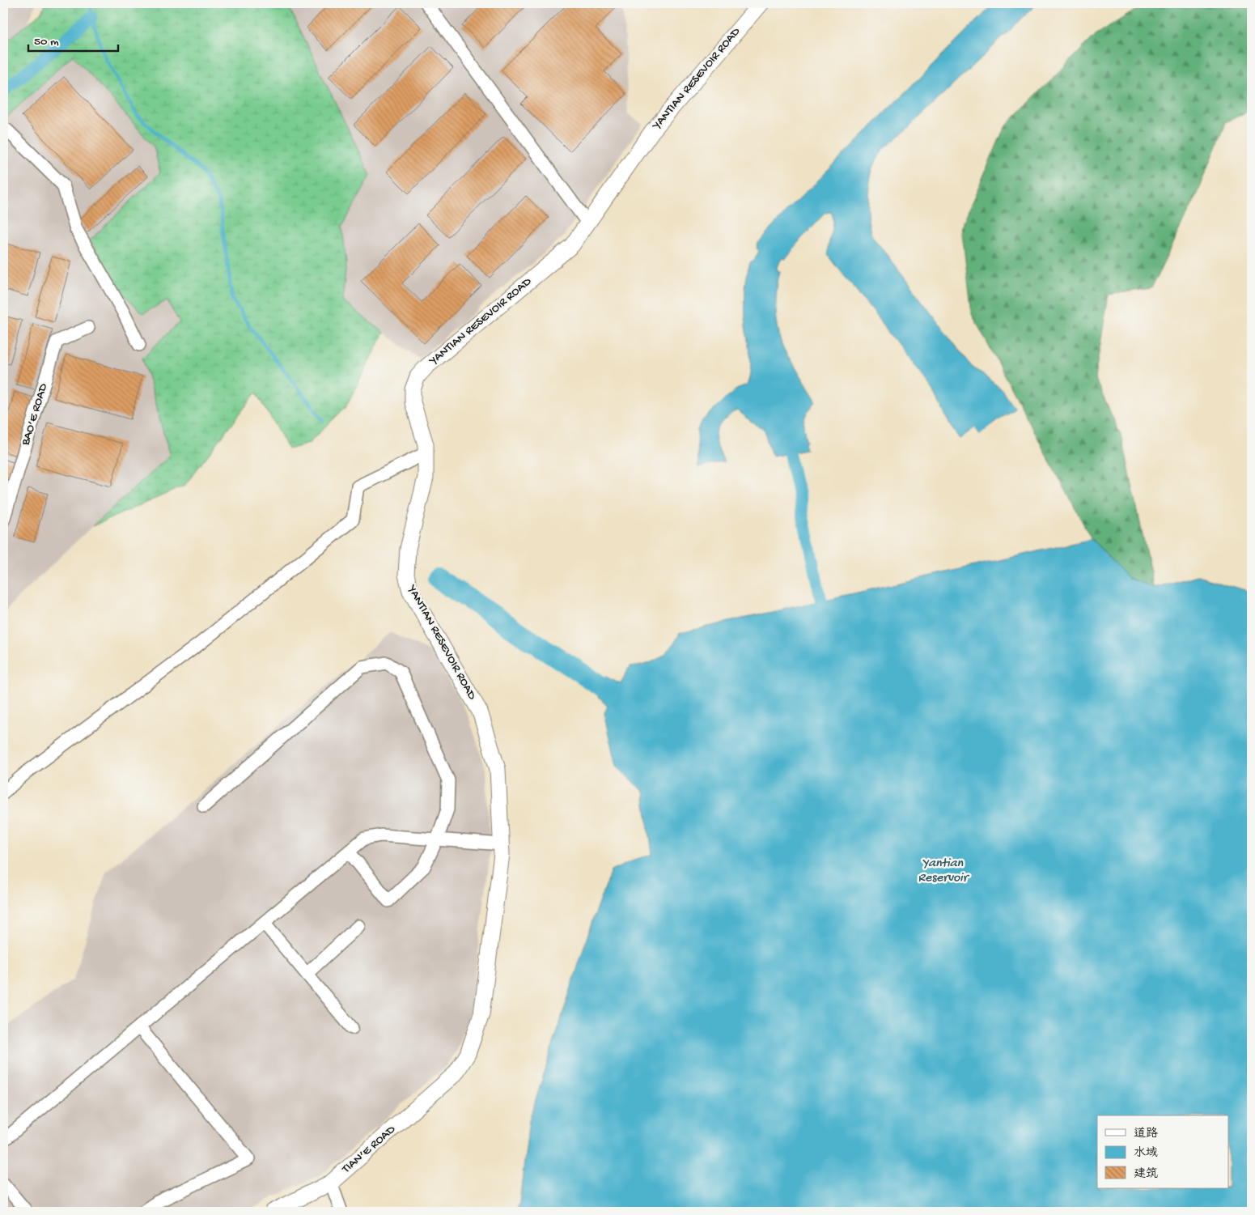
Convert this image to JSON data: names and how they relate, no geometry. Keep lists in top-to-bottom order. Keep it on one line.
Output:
{"streets":{"main road":["YANTIAN RESEVOIR ROAD","TIAN’E ROAD"],"lane":["BAO’E ROAD"]},"crossings":[["YANTIAN RESEVOIR ROAD","TIAN’E ROAD"]],"water":["Yantian Reservoir"],"legend":["道路","水域","建筑"],"scale_bar":"50 m"}
